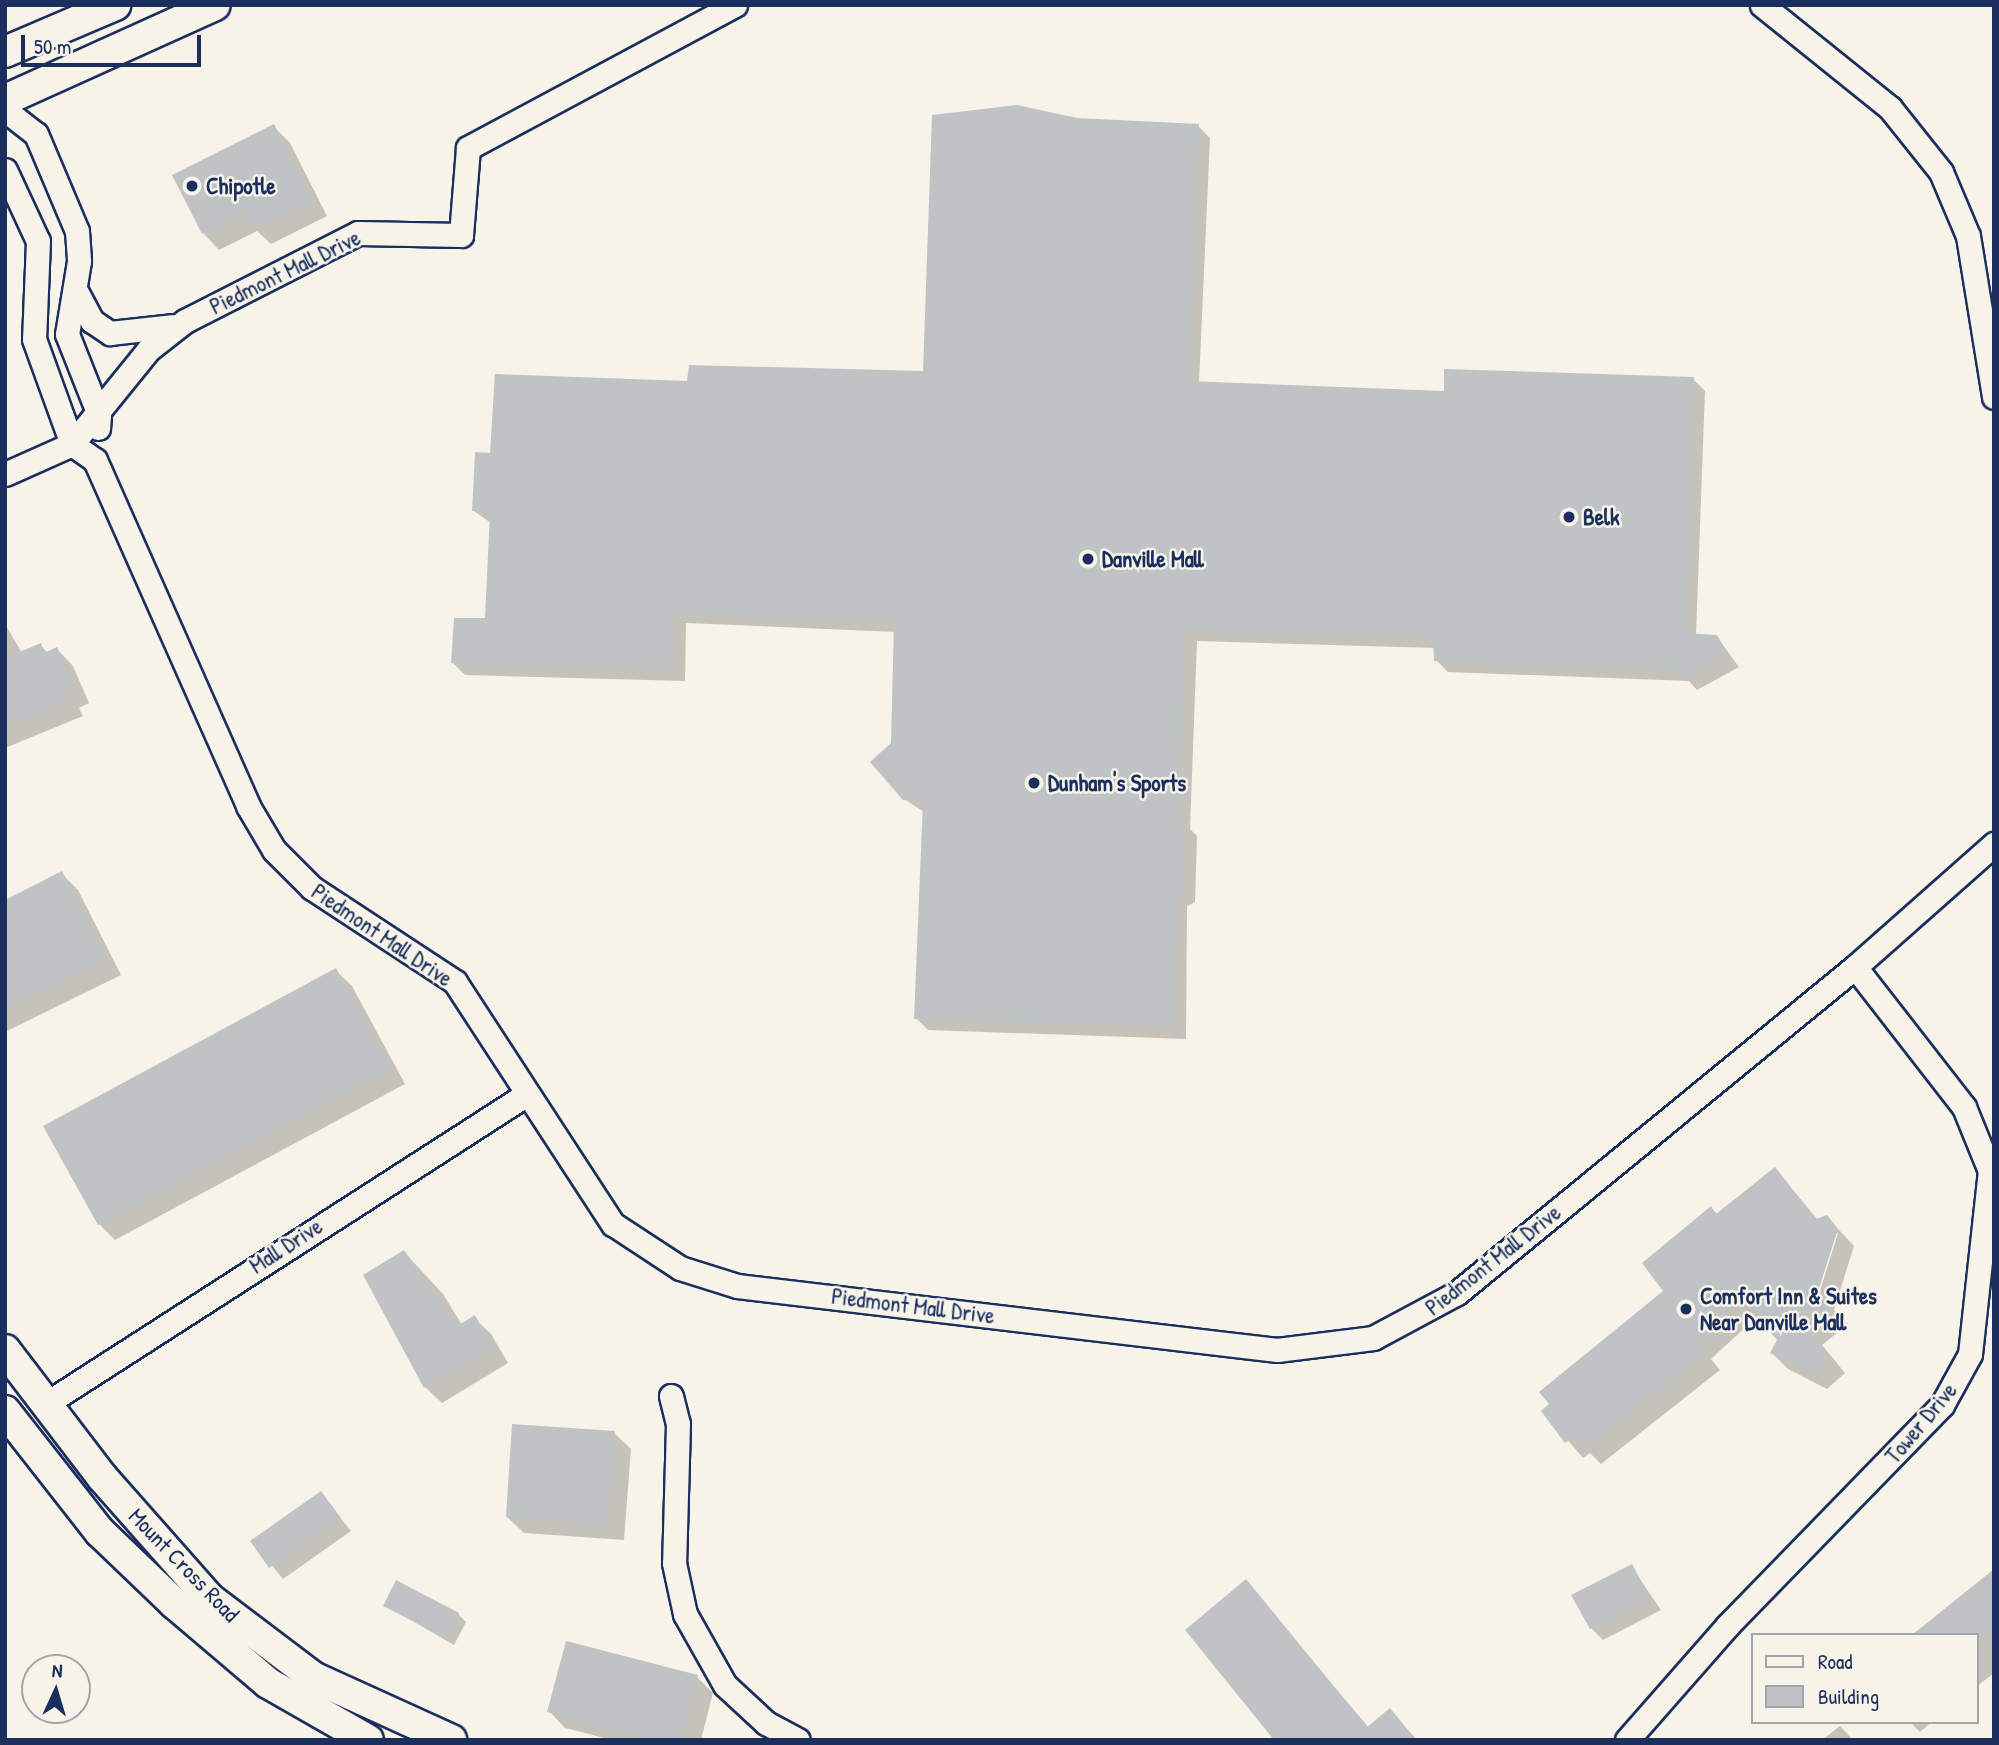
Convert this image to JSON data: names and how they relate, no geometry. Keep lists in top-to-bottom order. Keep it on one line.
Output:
{"streets":{"main road":["Mount Cross Road"],"street":["Piedmont Mall Drive","Mall Drive","Tower Drive"]},"crossings":[["Piedmont Mall Drive","Mall Drive"],["Piedmont Mall Drive","Tower Drive"],["Mall Drive","Mount Cross Road"]],"places":["Chipotle","Belk","Danville Mall","Dunham's Sports","Comfort Inn & Suites Near Danville Mall"],"legend":["Road","Building"],"scale_bar":"50 m","north":"top"}
